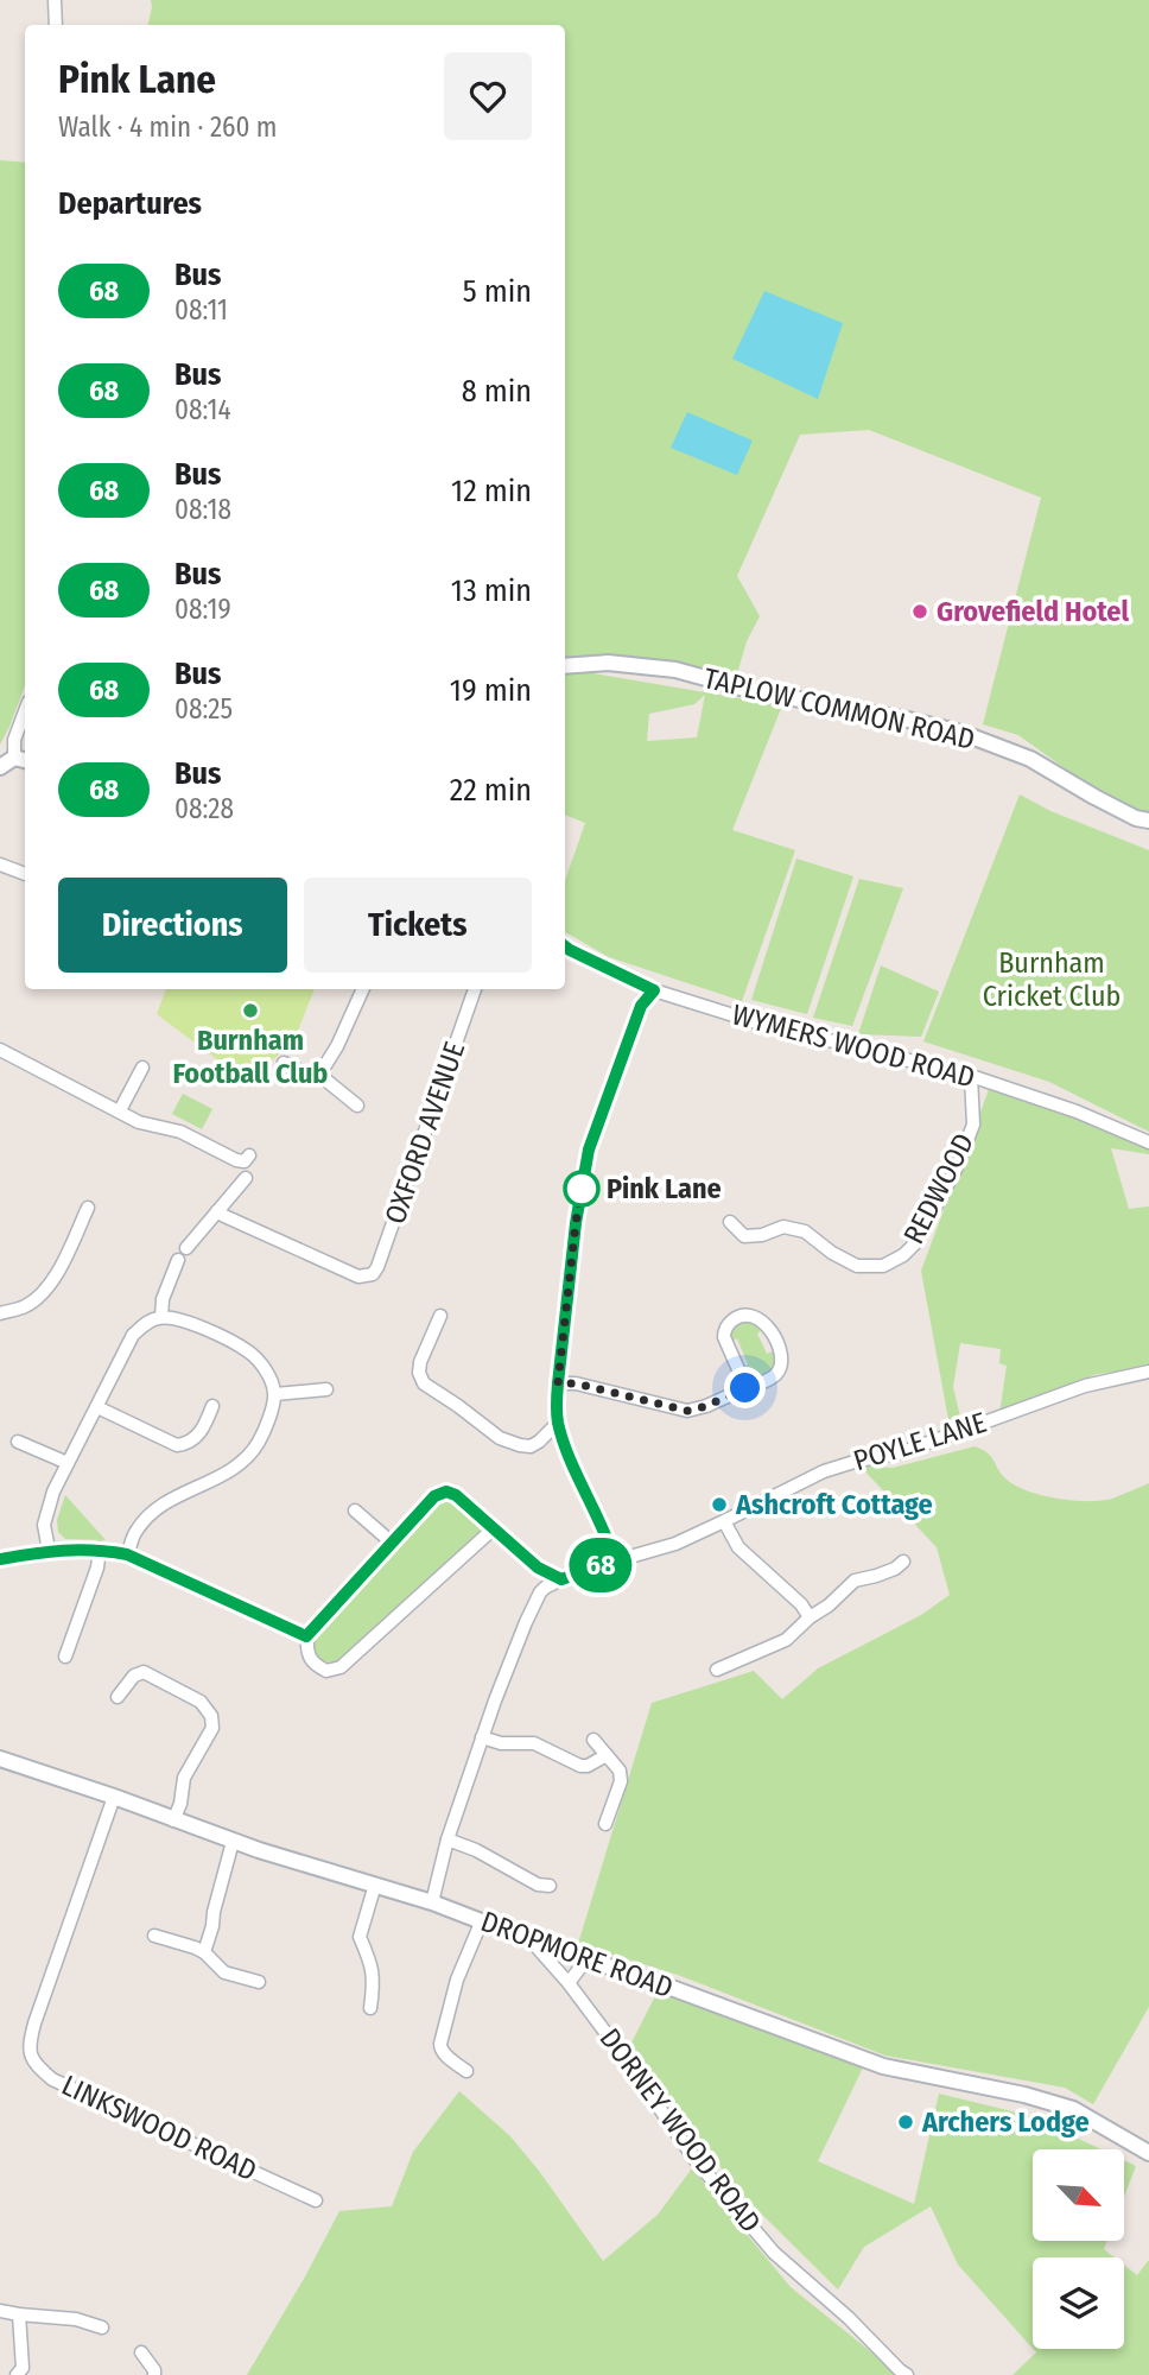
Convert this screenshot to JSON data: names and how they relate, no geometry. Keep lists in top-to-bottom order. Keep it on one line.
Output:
{"streets":{"street":["TAPLOW COMMON ROAD","WYMERS WOOD ROAD","OXFORD AVENUE","REDWOOD","POYLE LANE","DROPMORE ROAD","LINKSWOOD ROAD","DORNEY WOOD ROAD"]},"crossings":[["WYMERS WOOD ROAD","REDWOOD"],["DROPMORE ROAD","LINKSWOOD ROAD"],["DROPMORE ROAD","DORNEY WOOD ROAD"]],"parks":["Burnham Cricket Club"],"places":["Grovefield Hotel","Burnham Football Club","Pink Lane","Ashcroft Cottage","Archers Lodge"],"lines":["bus line 68"],"north":"bottom right","page":{"on_map":"68","heading":[["Pink Lane","Walk · 4 min · 260 m"],"Departures"],"list":[{"mark":"68","name":"Bus","note":"08:11","value":"5 min"},{"mark":"68","name":"Bus","note":"08:14","value":"8 min"},{"mark":"68","name":"Bus","note":"08:18","value":"12 min"},{"mark":"68","name":"Bus","note":"08:19","value":"13 min"},{"mark":"68","name":"Bus","note":"08:25","value":"19 min"},{"mark":"68","name":"Bus","note":"08:28","value":"22 min"}],"buttons":["Directions","Tickets"]}}
